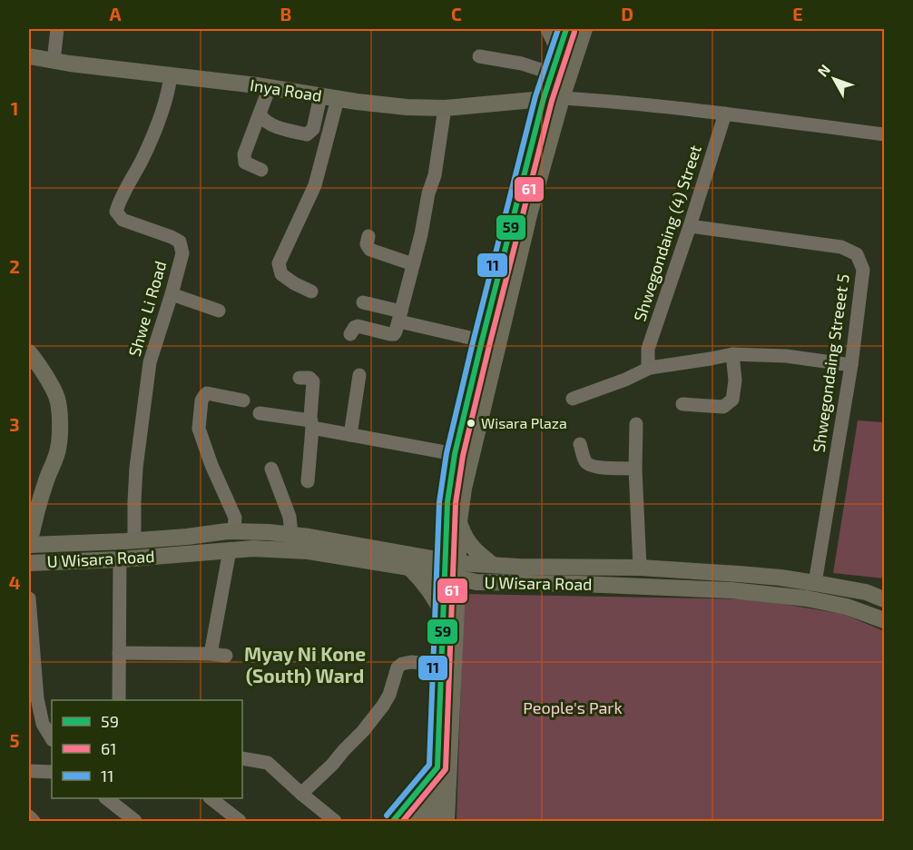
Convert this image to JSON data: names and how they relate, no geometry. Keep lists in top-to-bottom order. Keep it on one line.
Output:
{"streets":{"main road":["Inya Road","U Wisara Road"],"street":["Shwegondaing (4) Street","Shwe Li Road","Shwegondaing Streeet 5"]},"crossings":[["Inya Road","Shwe Li Road"],["Shwegondaing (4) Street","Shwegondaing Streeet 5"],["Shwe Li Road","U Wisara Road"],["Shwegondaing Streeet 5","U Wisara Road"]],"districts":["Myay Ni Kone (South) Ward"],"parks":["People's Park"],"places":["Wisara Plaza"],"lines":["transit line 59","transit line 11","transit line 61"],"legend":["59","61","11"],"north":"top left","grid":{"columns":["A","B","C","D","E"],"rows":["1","2","3","4","5"]}}
